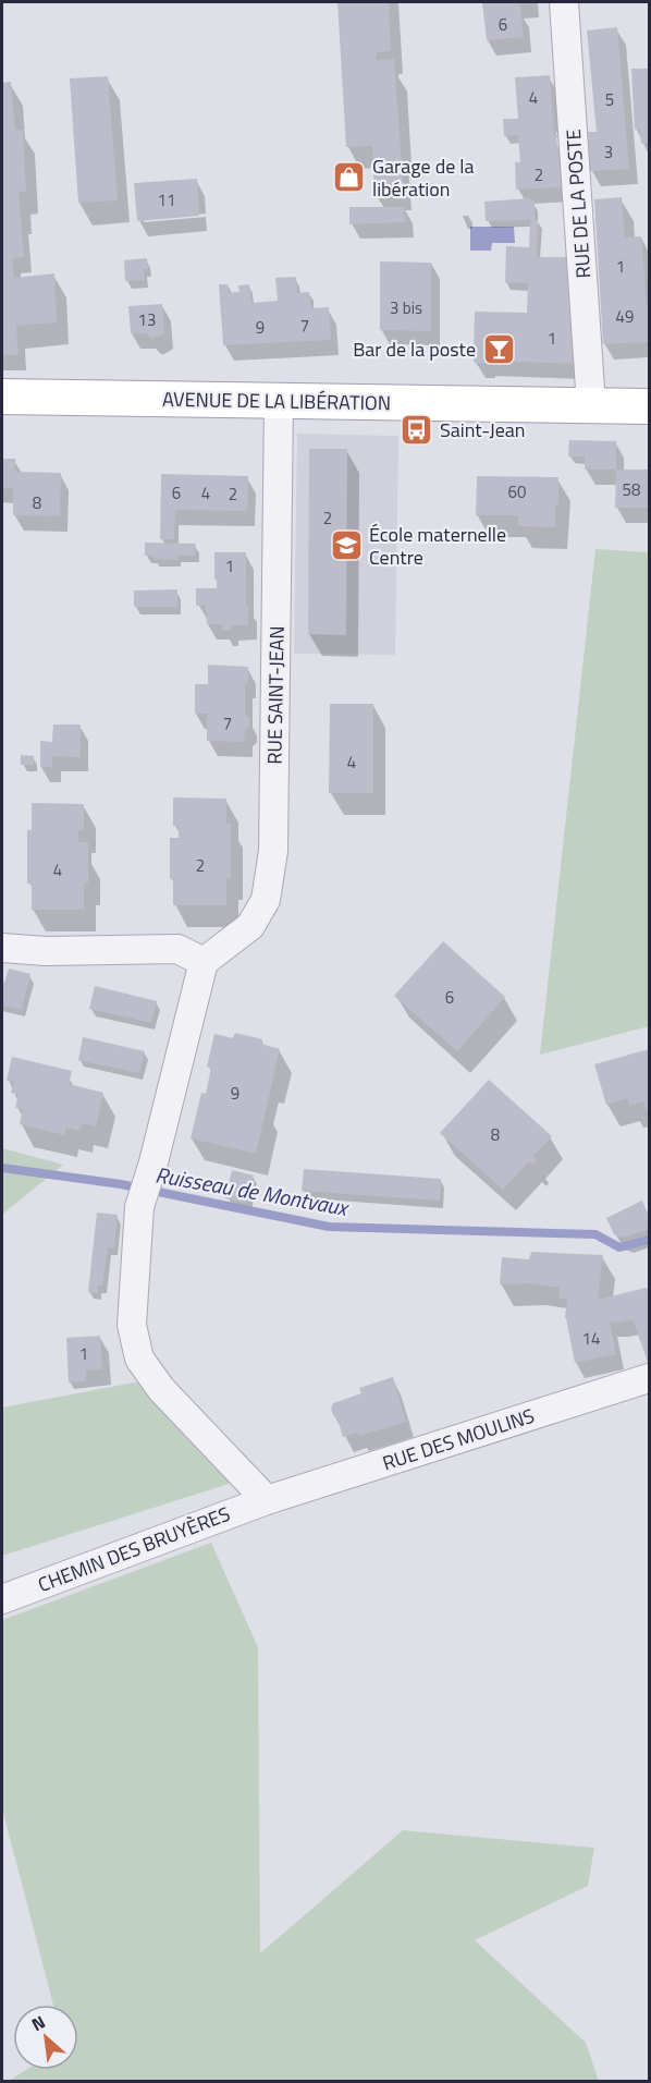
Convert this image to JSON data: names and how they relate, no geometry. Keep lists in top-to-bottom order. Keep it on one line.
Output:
{"streets":{"main road":["AVENUE DE LA LIBÉRATION"],"street":["RUE DE LA POSTE","RUE SAINT-JEAN","RUE DES MOULINS","CHEMIN DES BRUYÈRES"]},"crossings":[["RUE DE LA POSTE","AVENUE DE LA LIBÉRATION"],["AVENUE DE LA LIBÉRATION","RUE SAINT-JEAN"],["RUE DES MOULINS","CHEMIN DES BRUYÈRES"]],"water":["Ruisseau de Montvaux"],"places":{"shop":["Garage de la libération"],"bar":["Bar de la poste"],"bus stop":["Saint-Jean"],"school or university":["École maternelle Centre"]},"house_numbers":["6","4","5","3","2","11","1","3 bis","49","13","7","9","1","58","60","6","4","2","8","2","1","7","4","2","4","6","9","8","14","1"],"north":"top left"}
